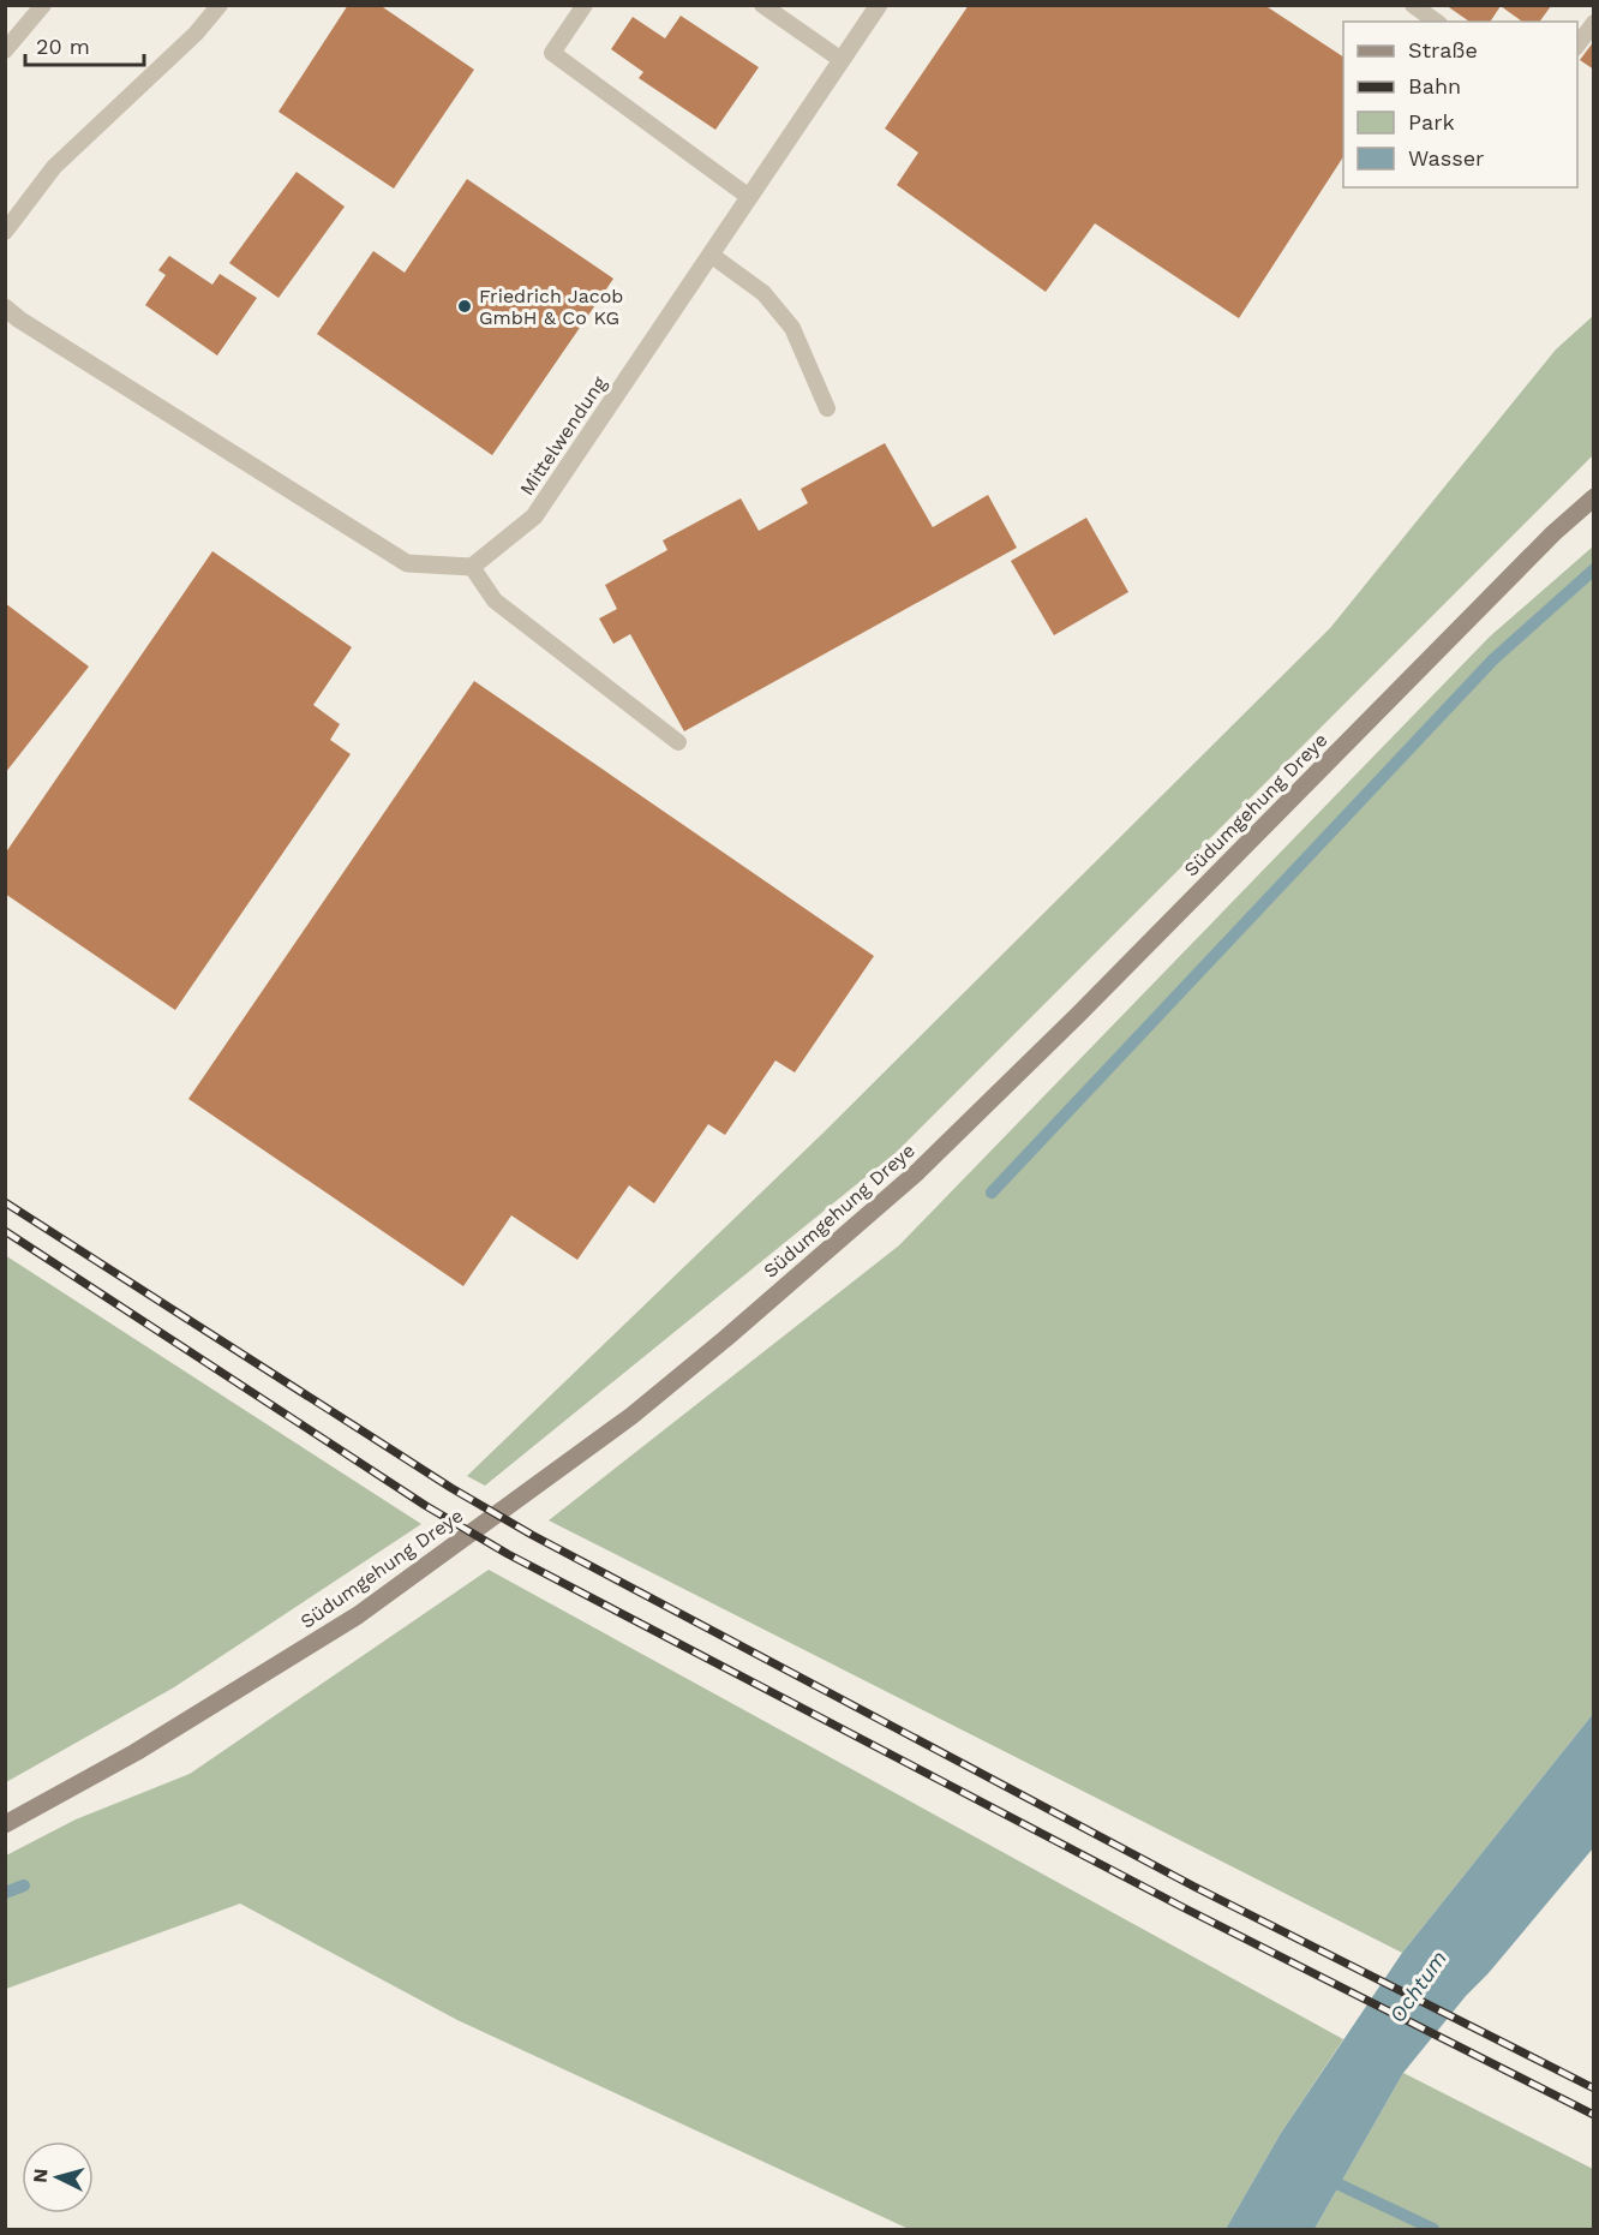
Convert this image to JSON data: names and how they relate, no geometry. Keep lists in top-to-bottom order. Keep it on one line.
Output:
{"streets":{"main road":["Südumgehung Dreye"],"street":["Mittelwendung"]},"water":["Ochtum"],"places":["Friedrich Jacob GmbH & Co KG"],"legend":["Straße","Bahn","Park","Wasser"],"scale_bar":"20 m","north":"left"}
